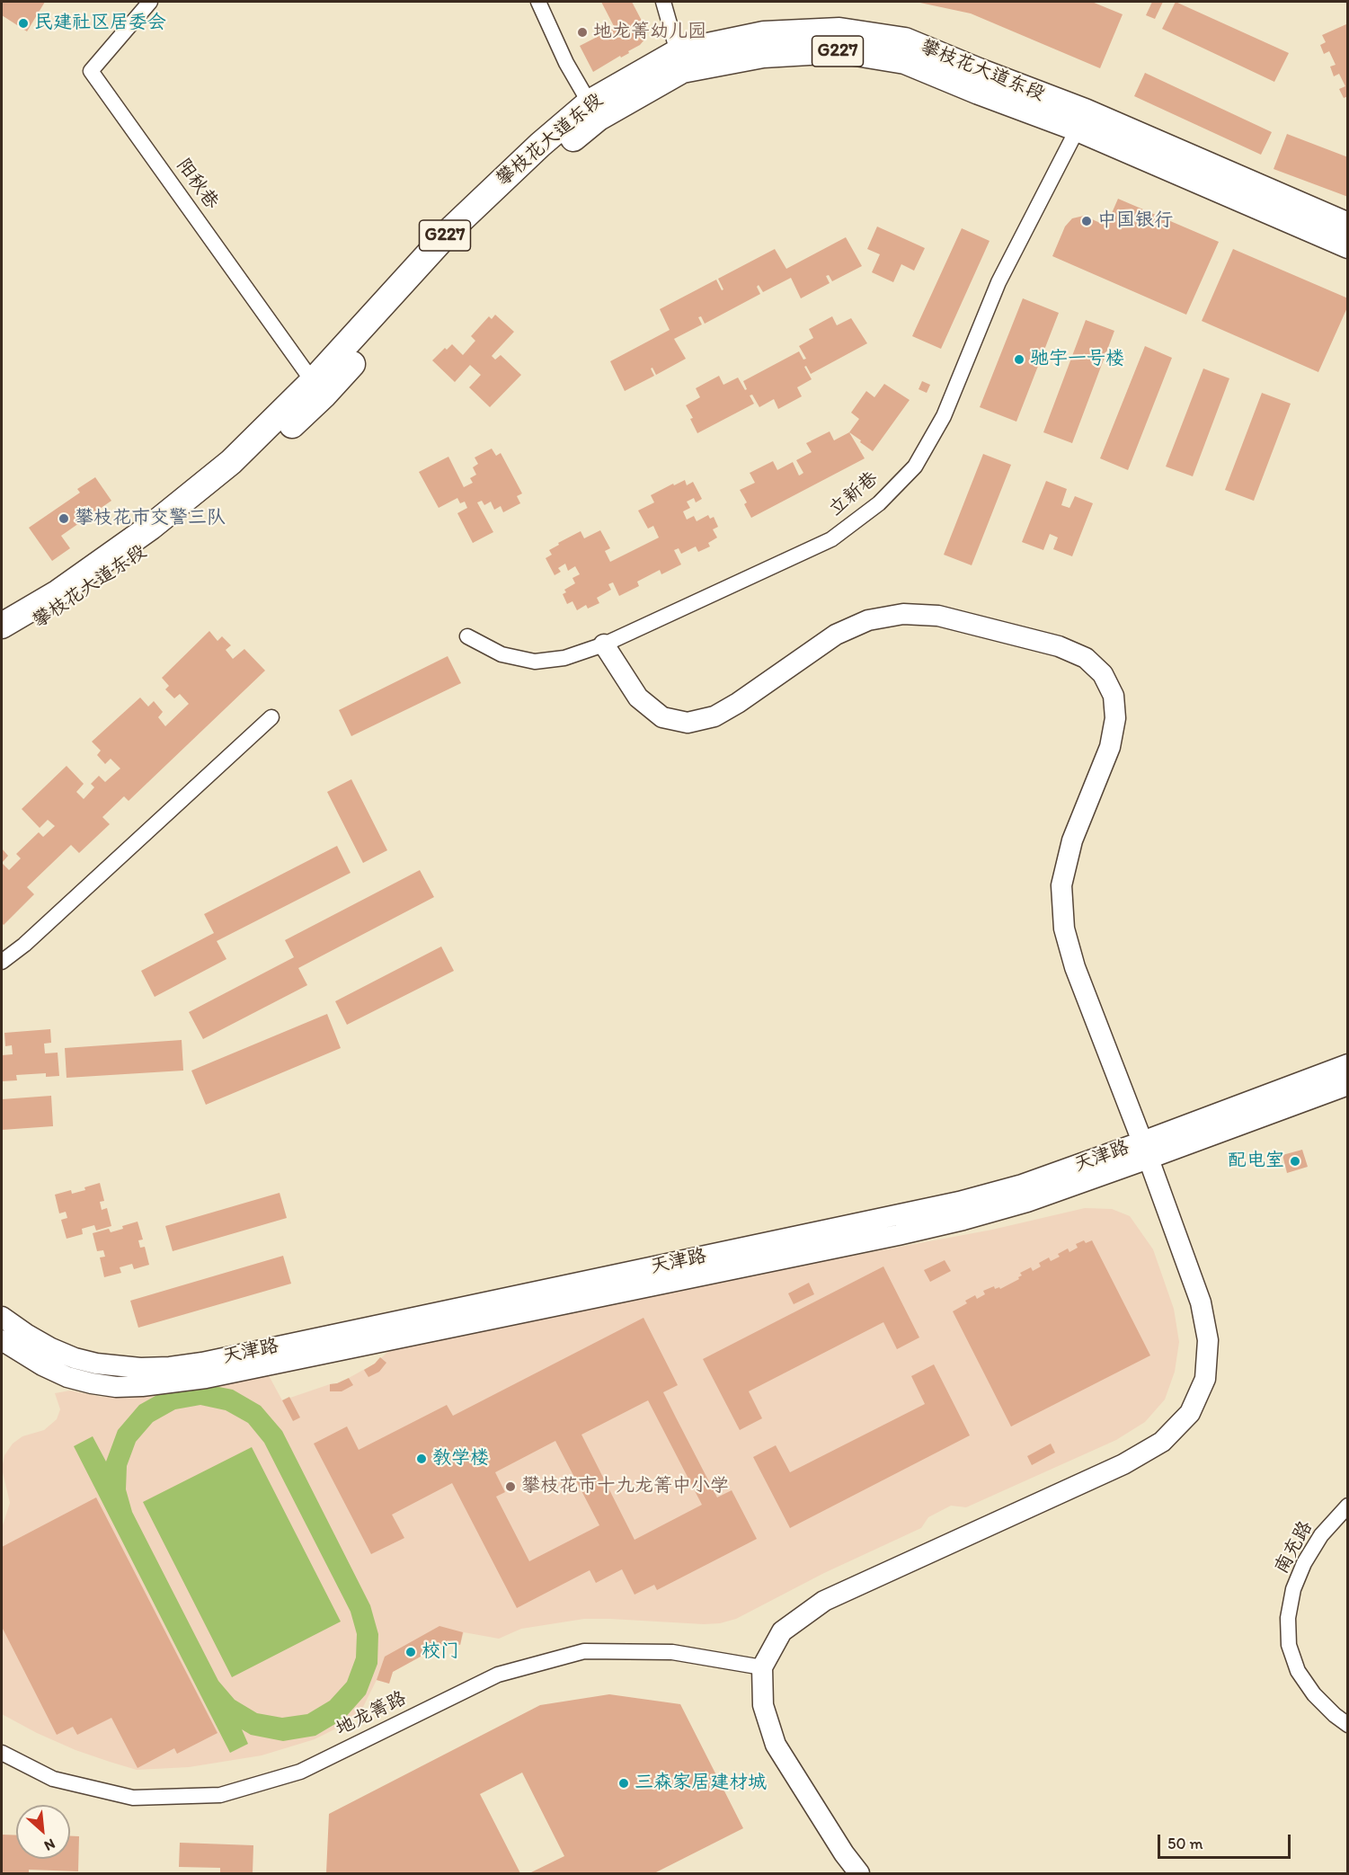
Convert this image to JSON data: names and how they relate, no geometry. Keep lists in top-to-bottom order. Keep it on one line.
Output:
{"streets":{"highway":["G227","攀枝花大道东段"],"main road":["天津路"],"street":["阳秋巷","立新巷","南充路","地龙箐路"]},"crossings":[["攀枝花大道东段","阳秋巷"],["攀枝花大道东段","立新巷"]],"places":["民建社区居委会","地龙箐幼儿园","中国银行","驰宇一号楼","攀枝花市交警三队","配电室","教学楼","攀枝花市十九龙箐中小学","校门","三森家居建材城"],"scale_bar":"50 m","north":"bottom right"}
